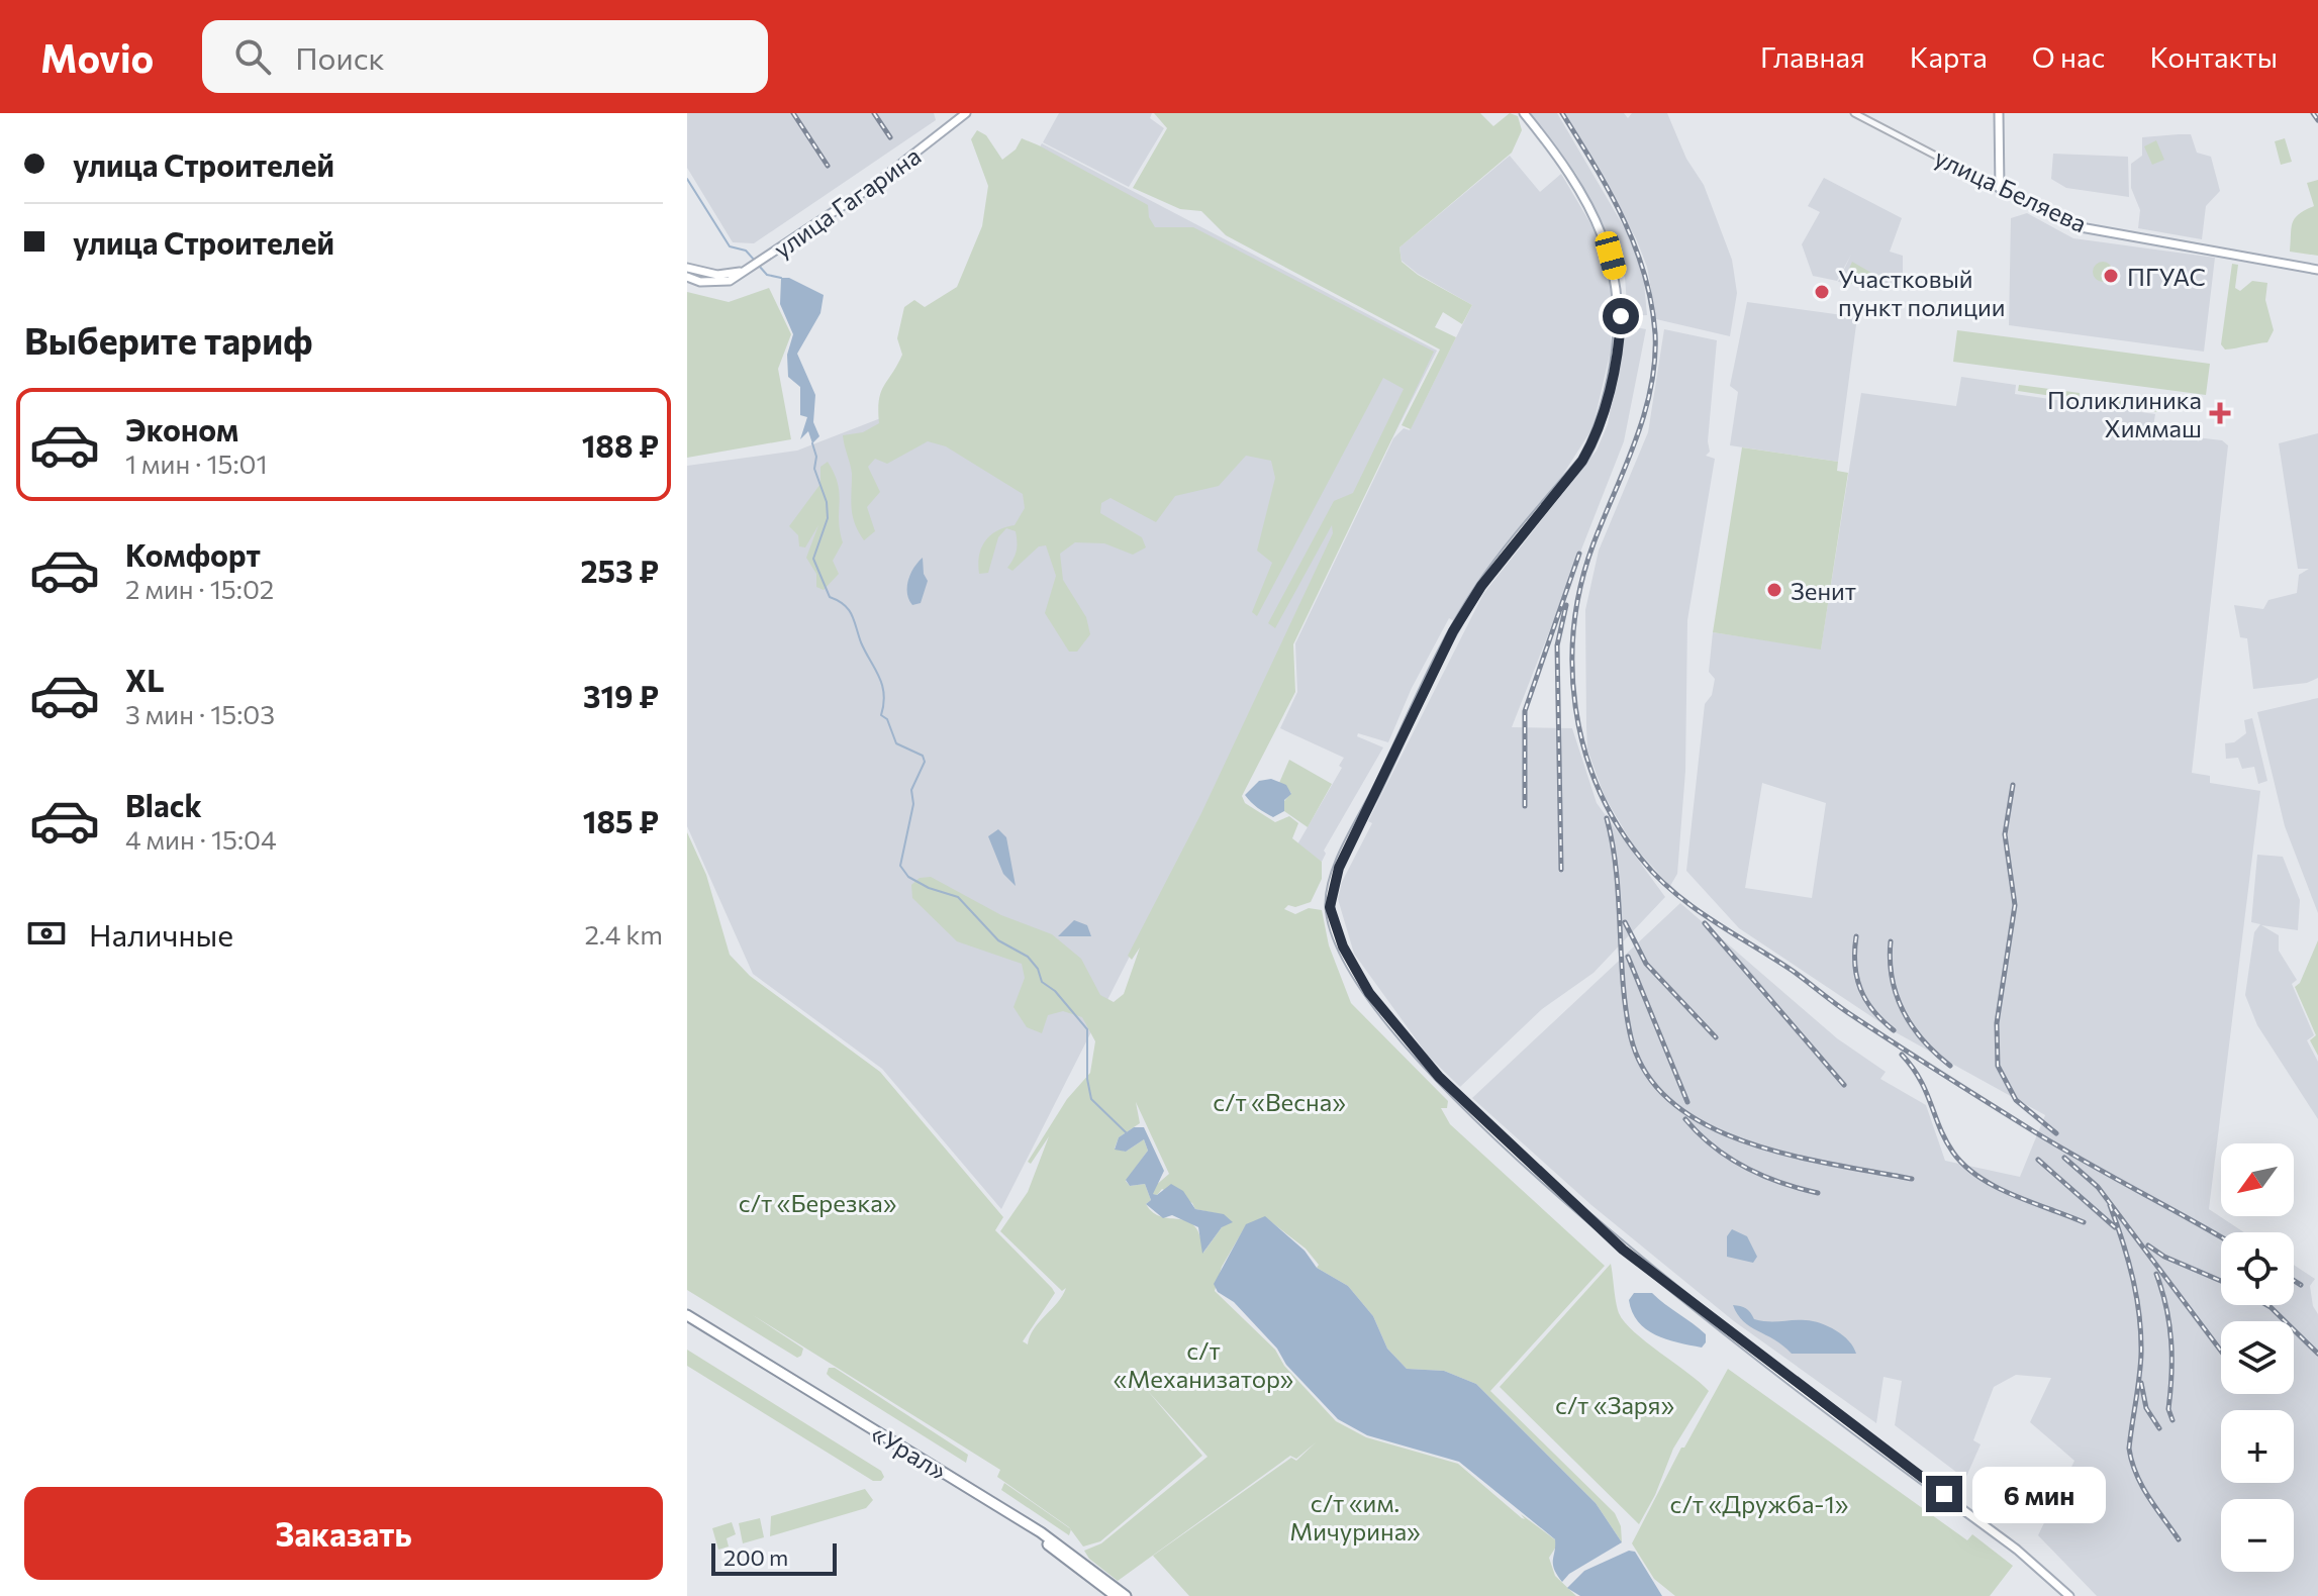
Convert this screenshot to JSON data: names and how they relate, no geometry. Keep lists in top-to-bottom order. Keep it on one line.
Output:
{"streets":{"highway":["«Урал»"],"main road":["улица Беляева","улица Гагарина"]},"parks":["с/т «Весна»","с/т «Березка»","с/т «Механизатор»","с/т «Заря»","с/т «им. Мичурина»","с/т «Дружба-1»"],"places":{"other":["ПГУАС","Участковый пункт полиции","Зенит"],"health":["Поликлиника Химмаш"]},"scale_bar":"200 m","north":"bottom left","page":{"header":"Movio","search":"Поиск","nav":["Главная","Карта","О нас","Контакты"],"banner":["улица Строителей","улица Строителей"],"heading":"Выберите тариф","list":[{"name":"Эконом","note":"1 мин · 15:01","value":"188 ₽"},{"name":"Комфорт","note":"2 мин · 15:02","value":"253 ₽"},{"name":"XL","note":"3 мин · 15:03","value":"319 ₽"},{"name":"Black","note":"4 мин · 15:04","value":"185 ₽"}],"pay":["Наличные","2.4 km"],"map_buttons":["+","−"],"bubble":"6 мин","buttons":"Заказать","scale":"200 m"}}
